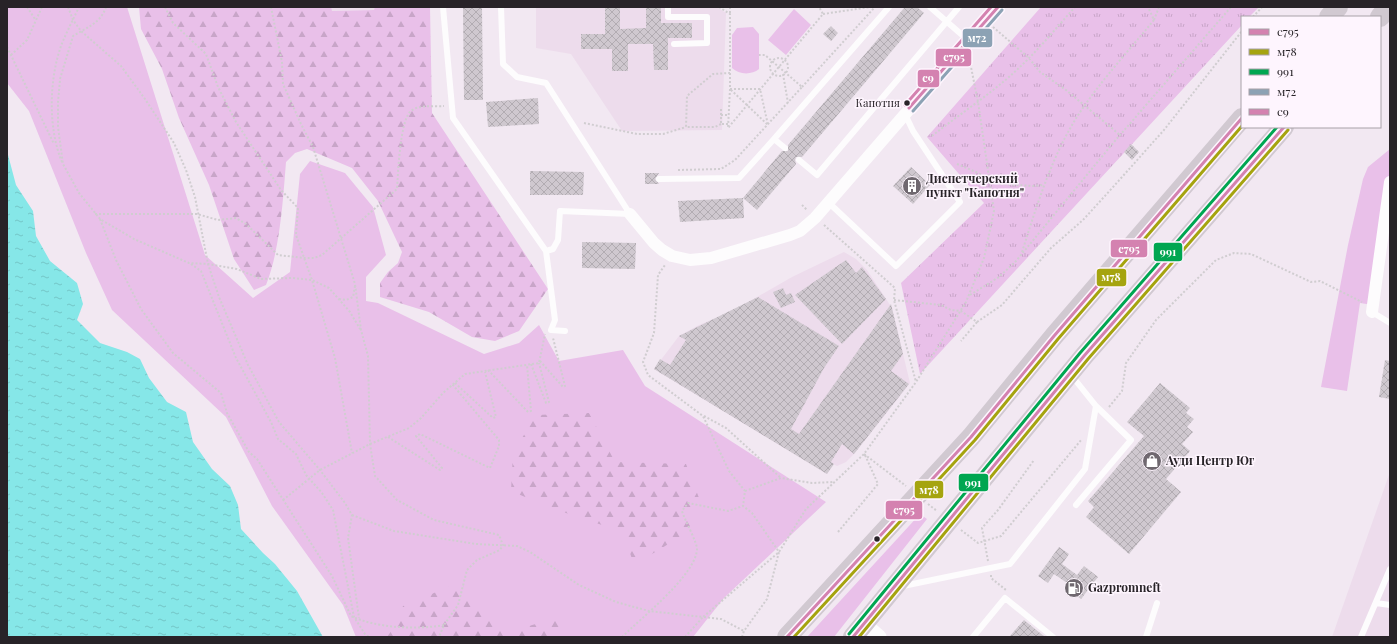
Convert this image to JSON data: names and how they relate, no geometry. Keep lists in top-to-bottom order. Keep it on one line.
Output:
{"places":{"other":["Капотня"],"building":["Диспетчерский пункт \"Капотня\""],"shop":["Ауди Центр Юг"],"fuel station":["Gazpromneft"]},"lines":["transit line с795","transit line с9","transit line м72","transit line м78","transit line 991"],"legend":["с795","м78","991","м72","с9"]}
